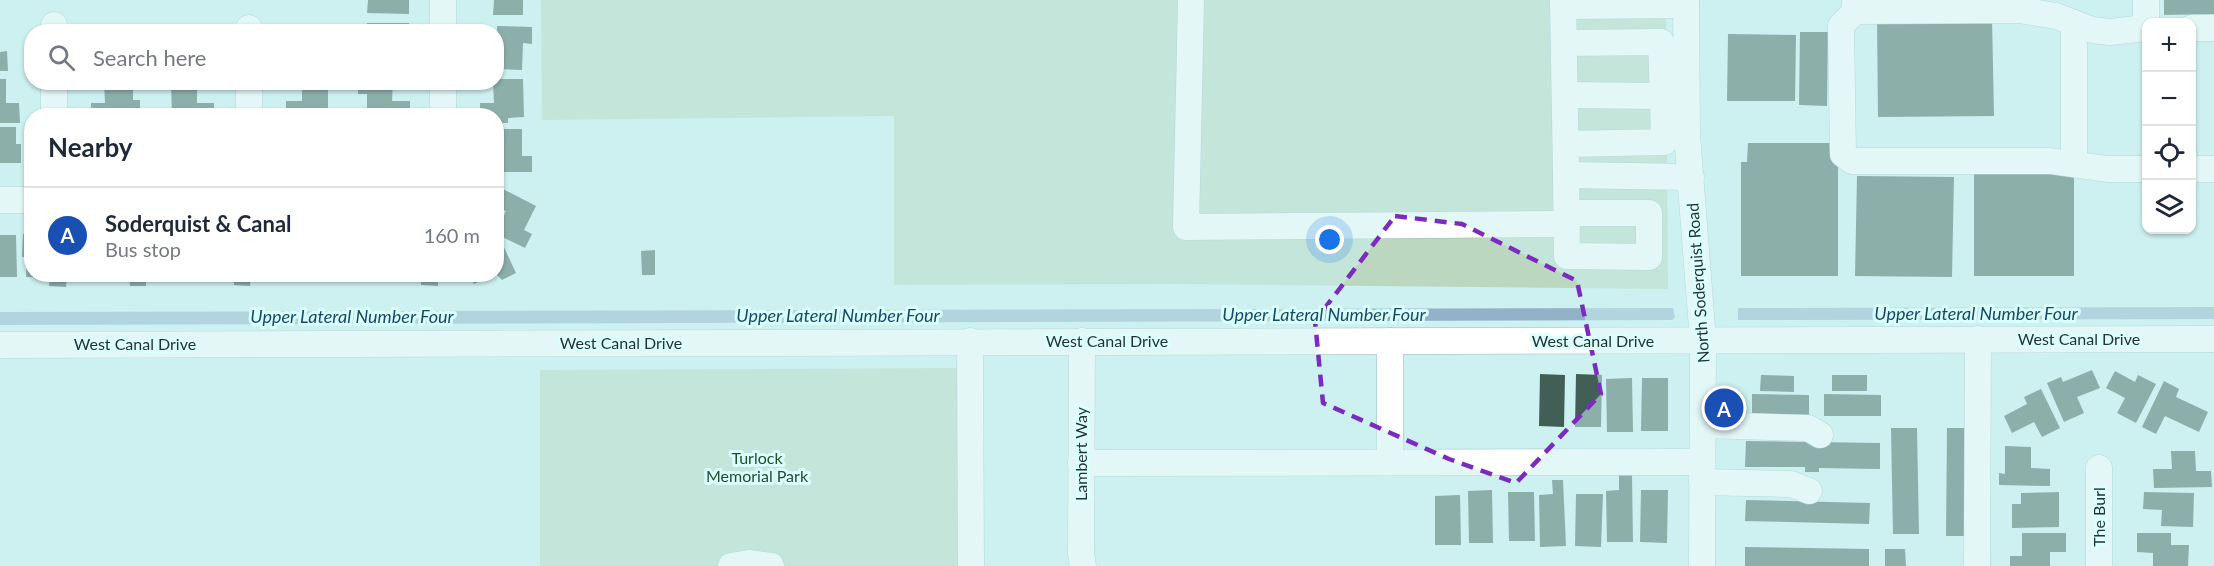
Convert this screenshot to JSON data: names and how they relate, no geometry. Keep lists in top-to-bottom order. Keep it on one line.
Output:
{"streets":{"street":["North Soderquist Road","West Canal Drive","Lambert Way","The Burl"]},"crossings":[["North Soderquist Road","West Canal Drive"],["West Canal Drive","Lambert Way"]],"water":["Upper Lateral Number Four"],"parks":["Turlock Memorial Park"],"page":{"map_buttons":["+","−"],"search":"Search here","heading":"Nearby","list":[{"mark":"A","name":"Soderquist & Canal","note":"Bus stop","value":"160 m"}],"pins":"A"}}
